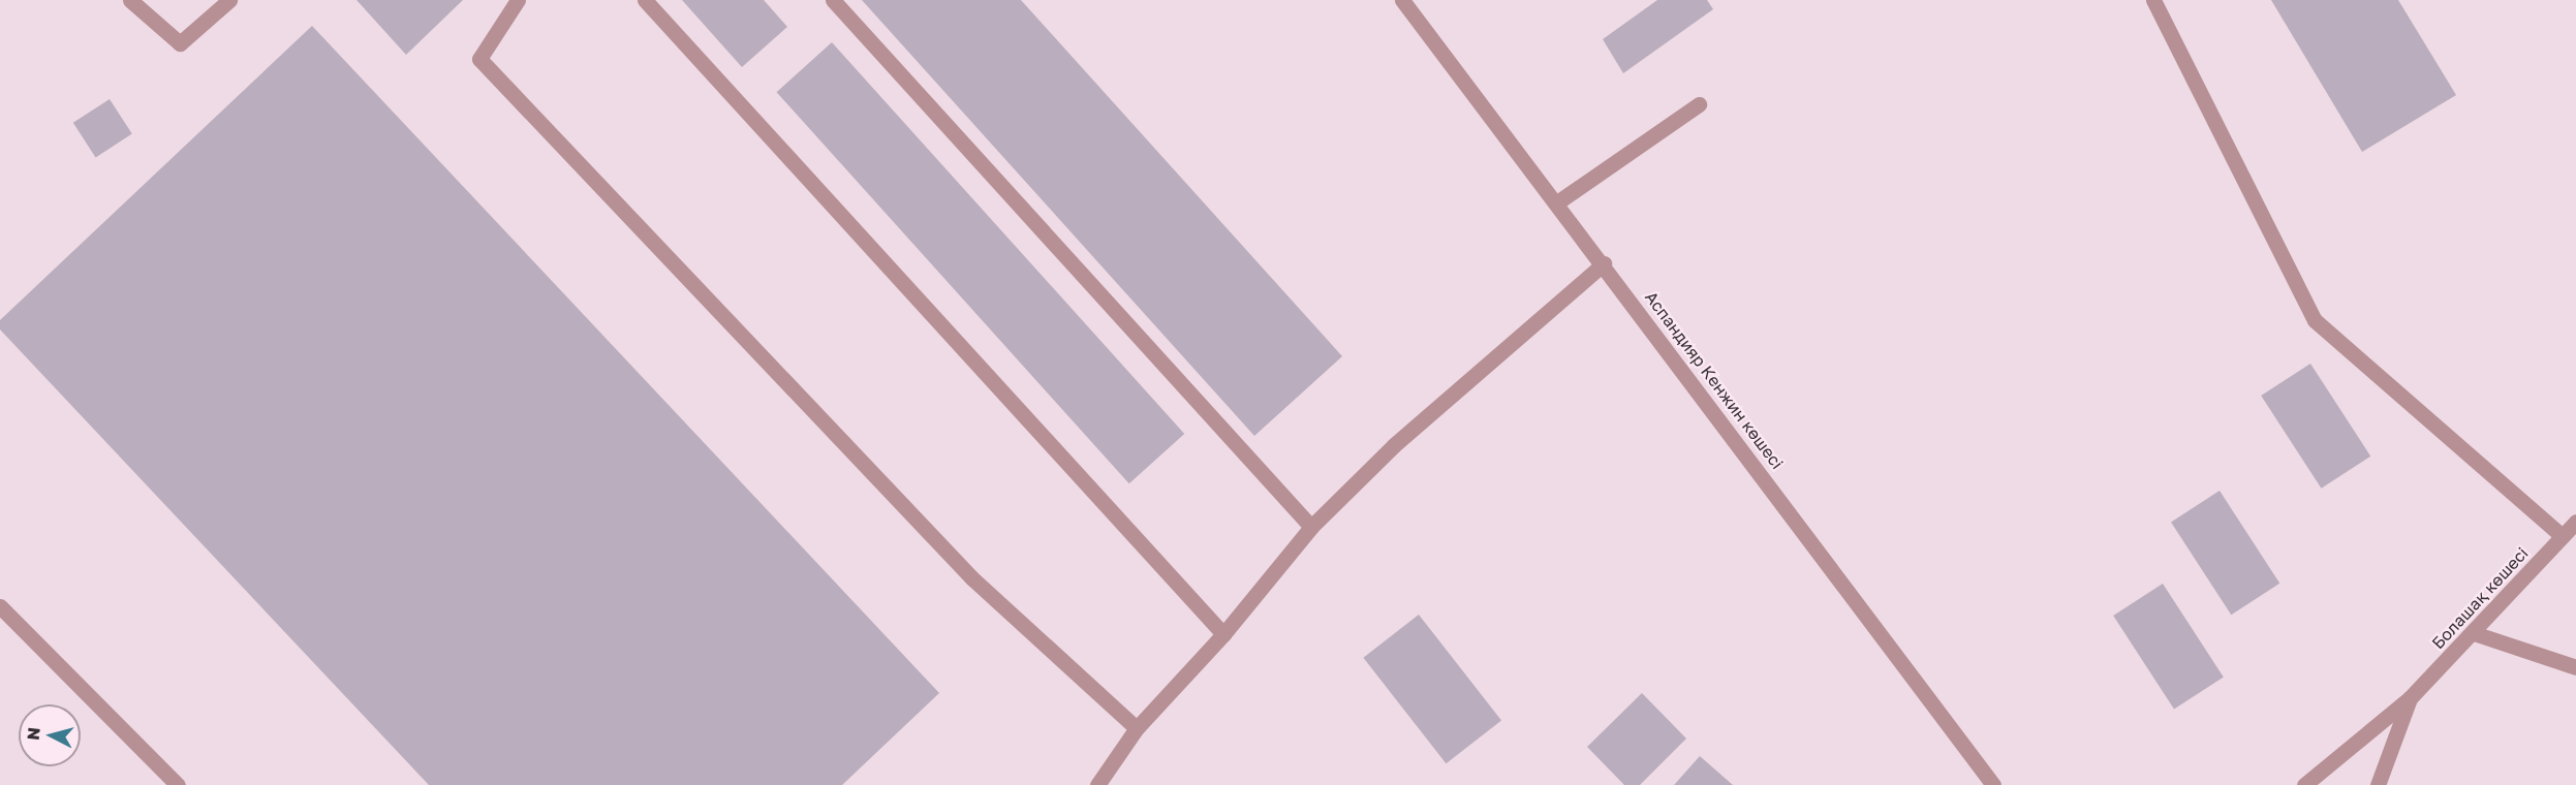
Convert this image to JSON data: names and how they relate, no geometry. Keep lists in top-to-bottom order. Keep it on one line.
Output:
{"streets":{"street":["Аспандияр Кенжин көшесі","Болашақ көшесі"]},"north":"left"}
